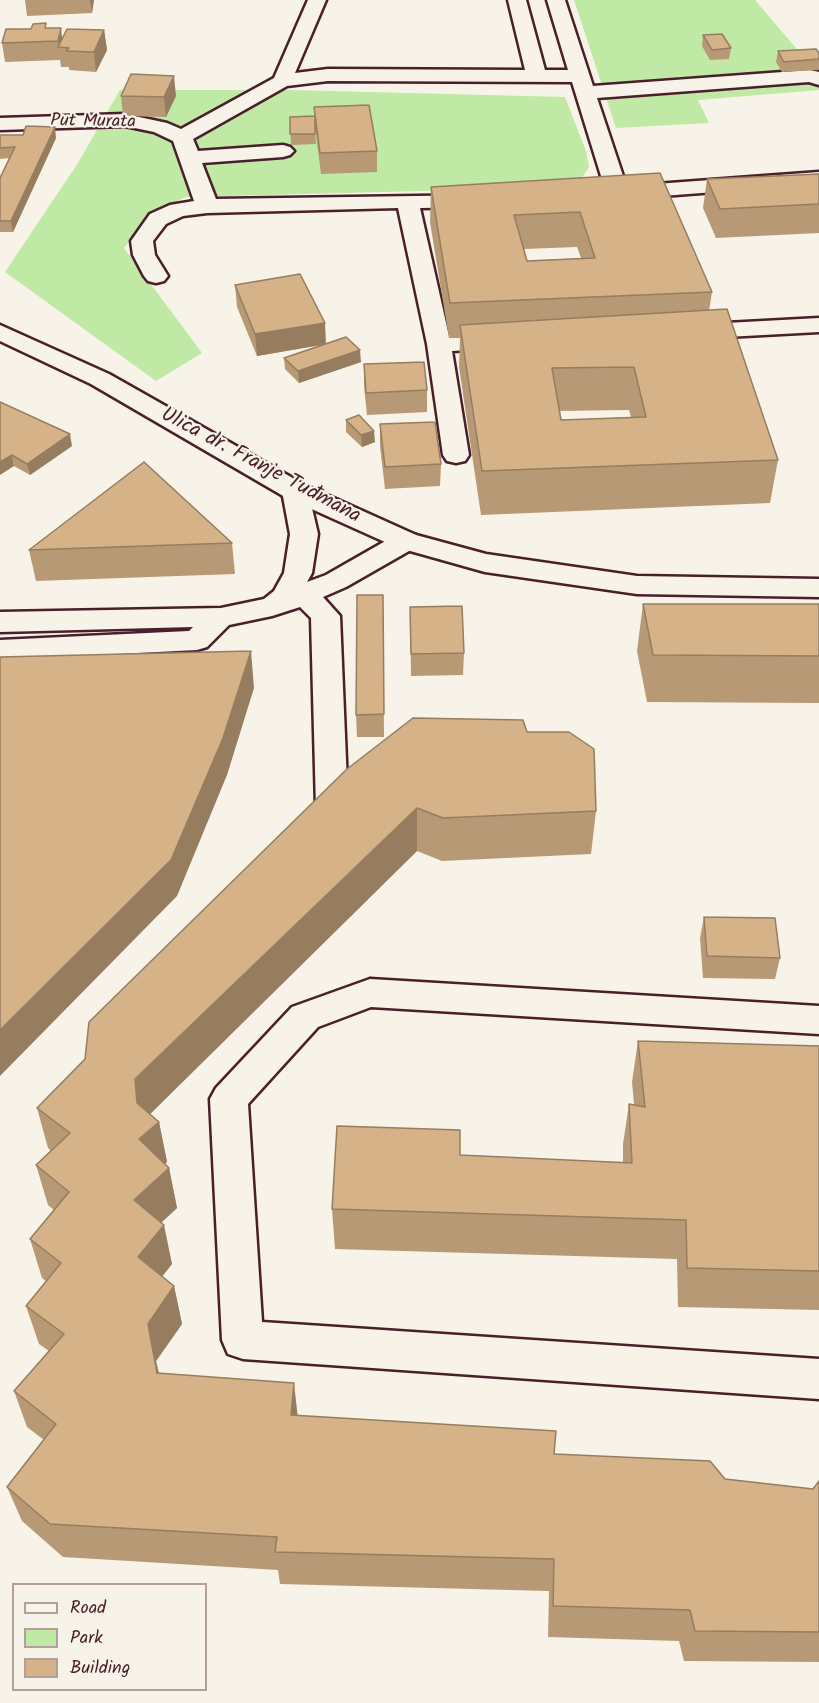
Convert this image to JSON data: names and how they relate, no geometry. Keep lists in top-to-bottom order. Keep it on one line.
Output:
{"streets":{"street":["Put Murata","Ulica dr. Franje Tuđmana"]},"legend":["Road","Park","Building"]}
